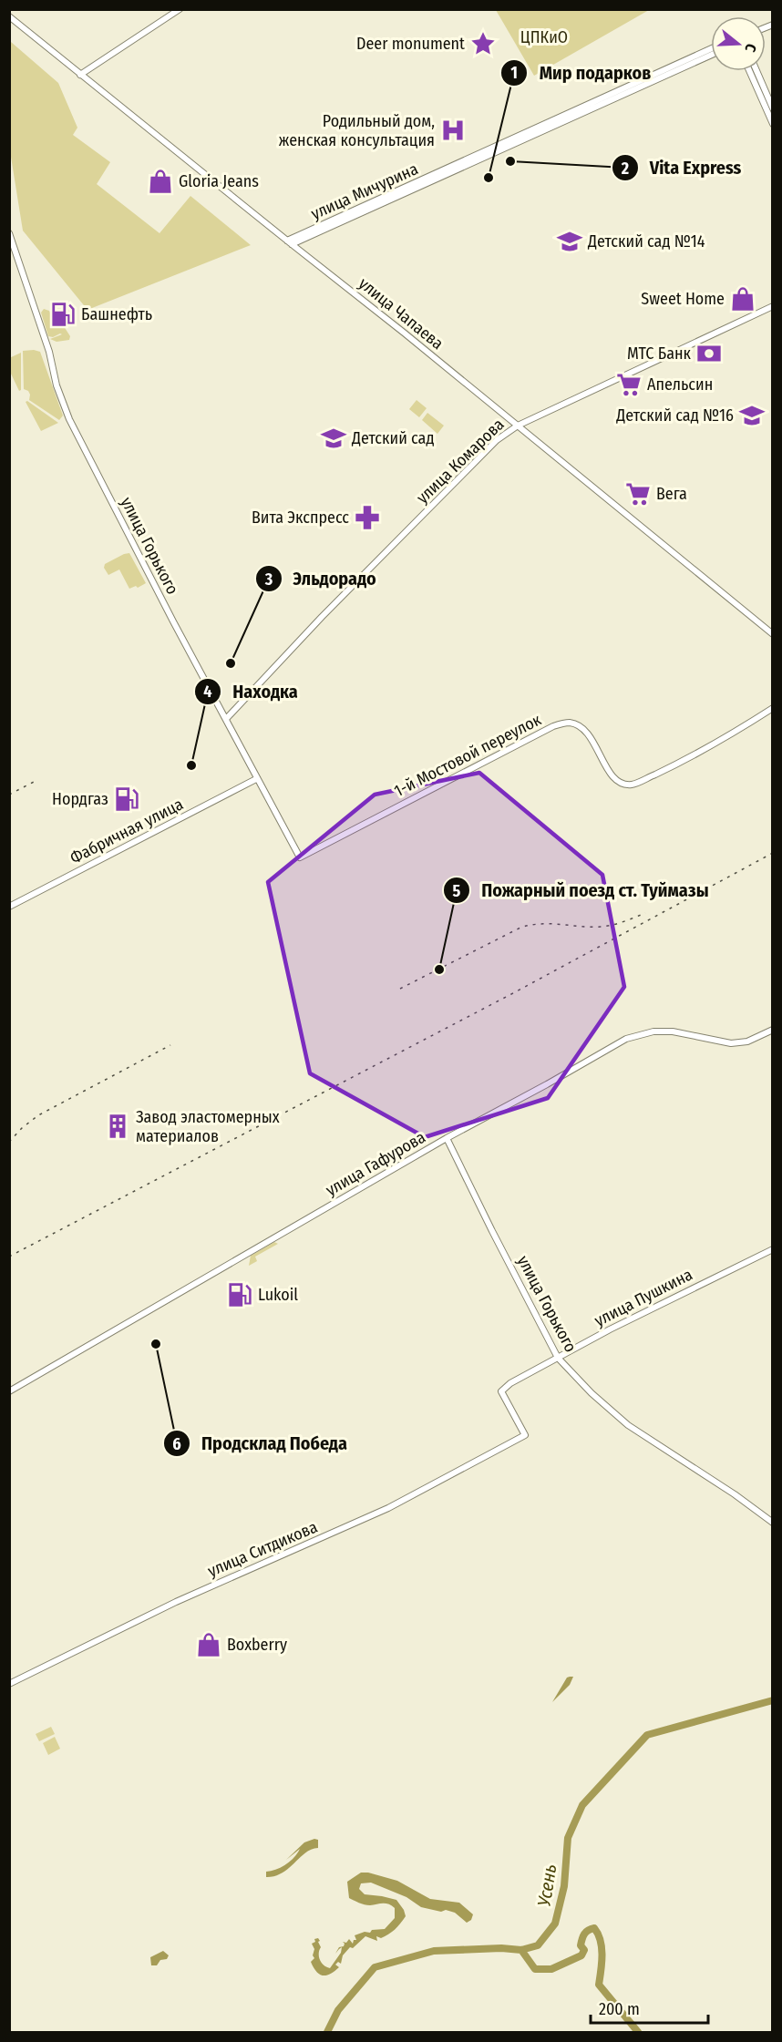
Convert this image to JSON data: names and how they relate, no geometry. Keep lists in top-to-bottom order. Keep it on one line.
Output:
{"streets":{"street":["улица Мичурина","улица Чапаева","улица Комарова","улица Горького","1-й Мостовой переулок","Фабричная улица","улица Гафурова","улица Пушкина","улица Ситдикова"]},"crossings":[["улица Мичурина","улица Чапаева"],["улица Чапаева","улица Комарова"],["улица Комарова","улица Горького"],["улица Горького","1-й Мостовой переулок"],["улица Горького","Фабричная улица"],["улица Горького","улица Гафурова"],["улица Горького","улица Пушкина"],["улица Пушкина","улица Ситдикова"]],"water":["Усень"],"parks":["ЦПКиО"],"places":{"place":["Deer monument"],"hospital":["Родильный дом, женская консультация"],"other":["Vita Express","Мир подарков","Эльдорадо","Находка","Пожарный поезд ст. Туймазы","Продсклад Победа"],"shop":["Gloria Jeans","Sweet Home","Boxberry"],"school or university":["Детский сад №14","Детский сад №16","Детский сад"],"fuel station":["Башнефть","Нордгаз","Lukoil"],"bank":["МТС Банк"],"supermarket":["Апельсин","Вега"],"pharmacy":["Вита Экспресс"],"building":["Завод эластомерных материалов"]},"scale_bar":"200 m","north":"right"}
